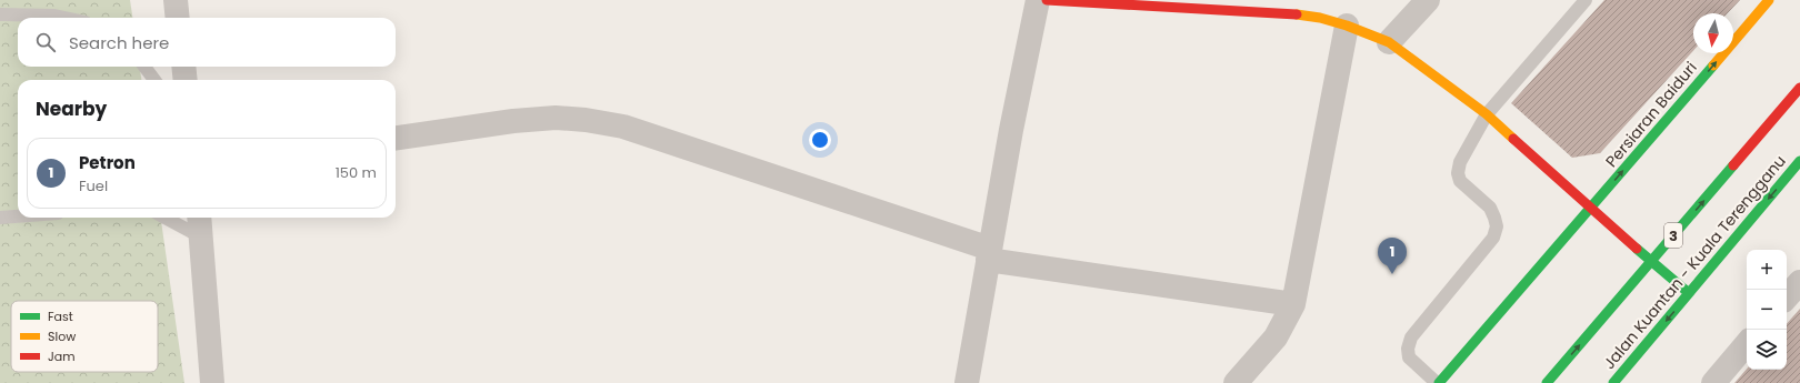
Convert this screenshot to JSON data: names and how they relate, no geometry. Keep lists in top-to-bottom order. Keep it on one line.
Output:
{"streets":{"main road":["Persiaran Baiduri","3","Jalan Kuantan - Kuala Terengganu"]},"one_way":["Persiaran Baiduri"],"legend":["Fast","Slow","Jam"],"north":"bottom","page":{"search":"Search here","heading":"Nearby","list":[{"mark":"1","name":"Petron","note":"Fuel","value":"150 m"}],"pins":"1","map_buttons":["+","−"]}}
